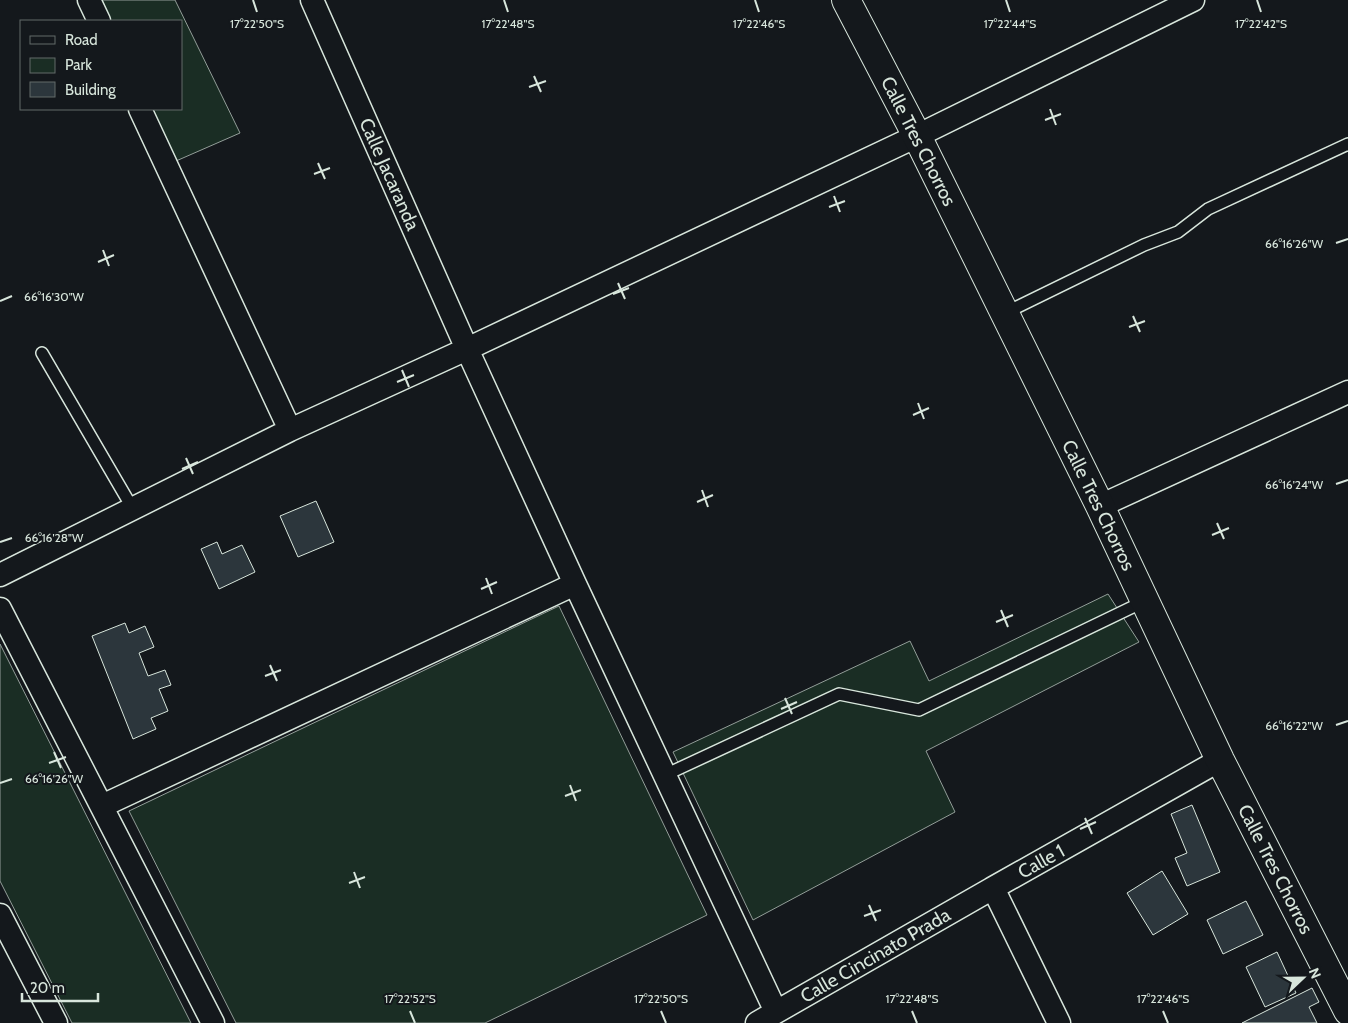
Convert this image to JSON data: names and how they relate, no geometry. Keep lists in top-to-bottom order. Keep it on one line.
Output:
{"streets":{"main road":["Calle Tres Chorros"],"street":["Calle Jacaranda","Calle 1","Calle Cincinato Prada"]},"crossings":[["Calle Tres Chorros","Calle 1"],["Calle Jacaranda","Calle Cincinato Prada"],["Calle 1","Calle Cincinato Prada"]],"legend":["Road","Park","Building"],"scale_bar":"20 m","north":"right","coordinates":["17°22'50\"S","17°22'48\"S","17°22'46\"S","17°22'44\"S","17°22'42\"S","66°16'26\"W","66°16'30\"W","66°16'24\"W","66°16'28\"W","66°16'22\"W","17°22'52\"S"]}
